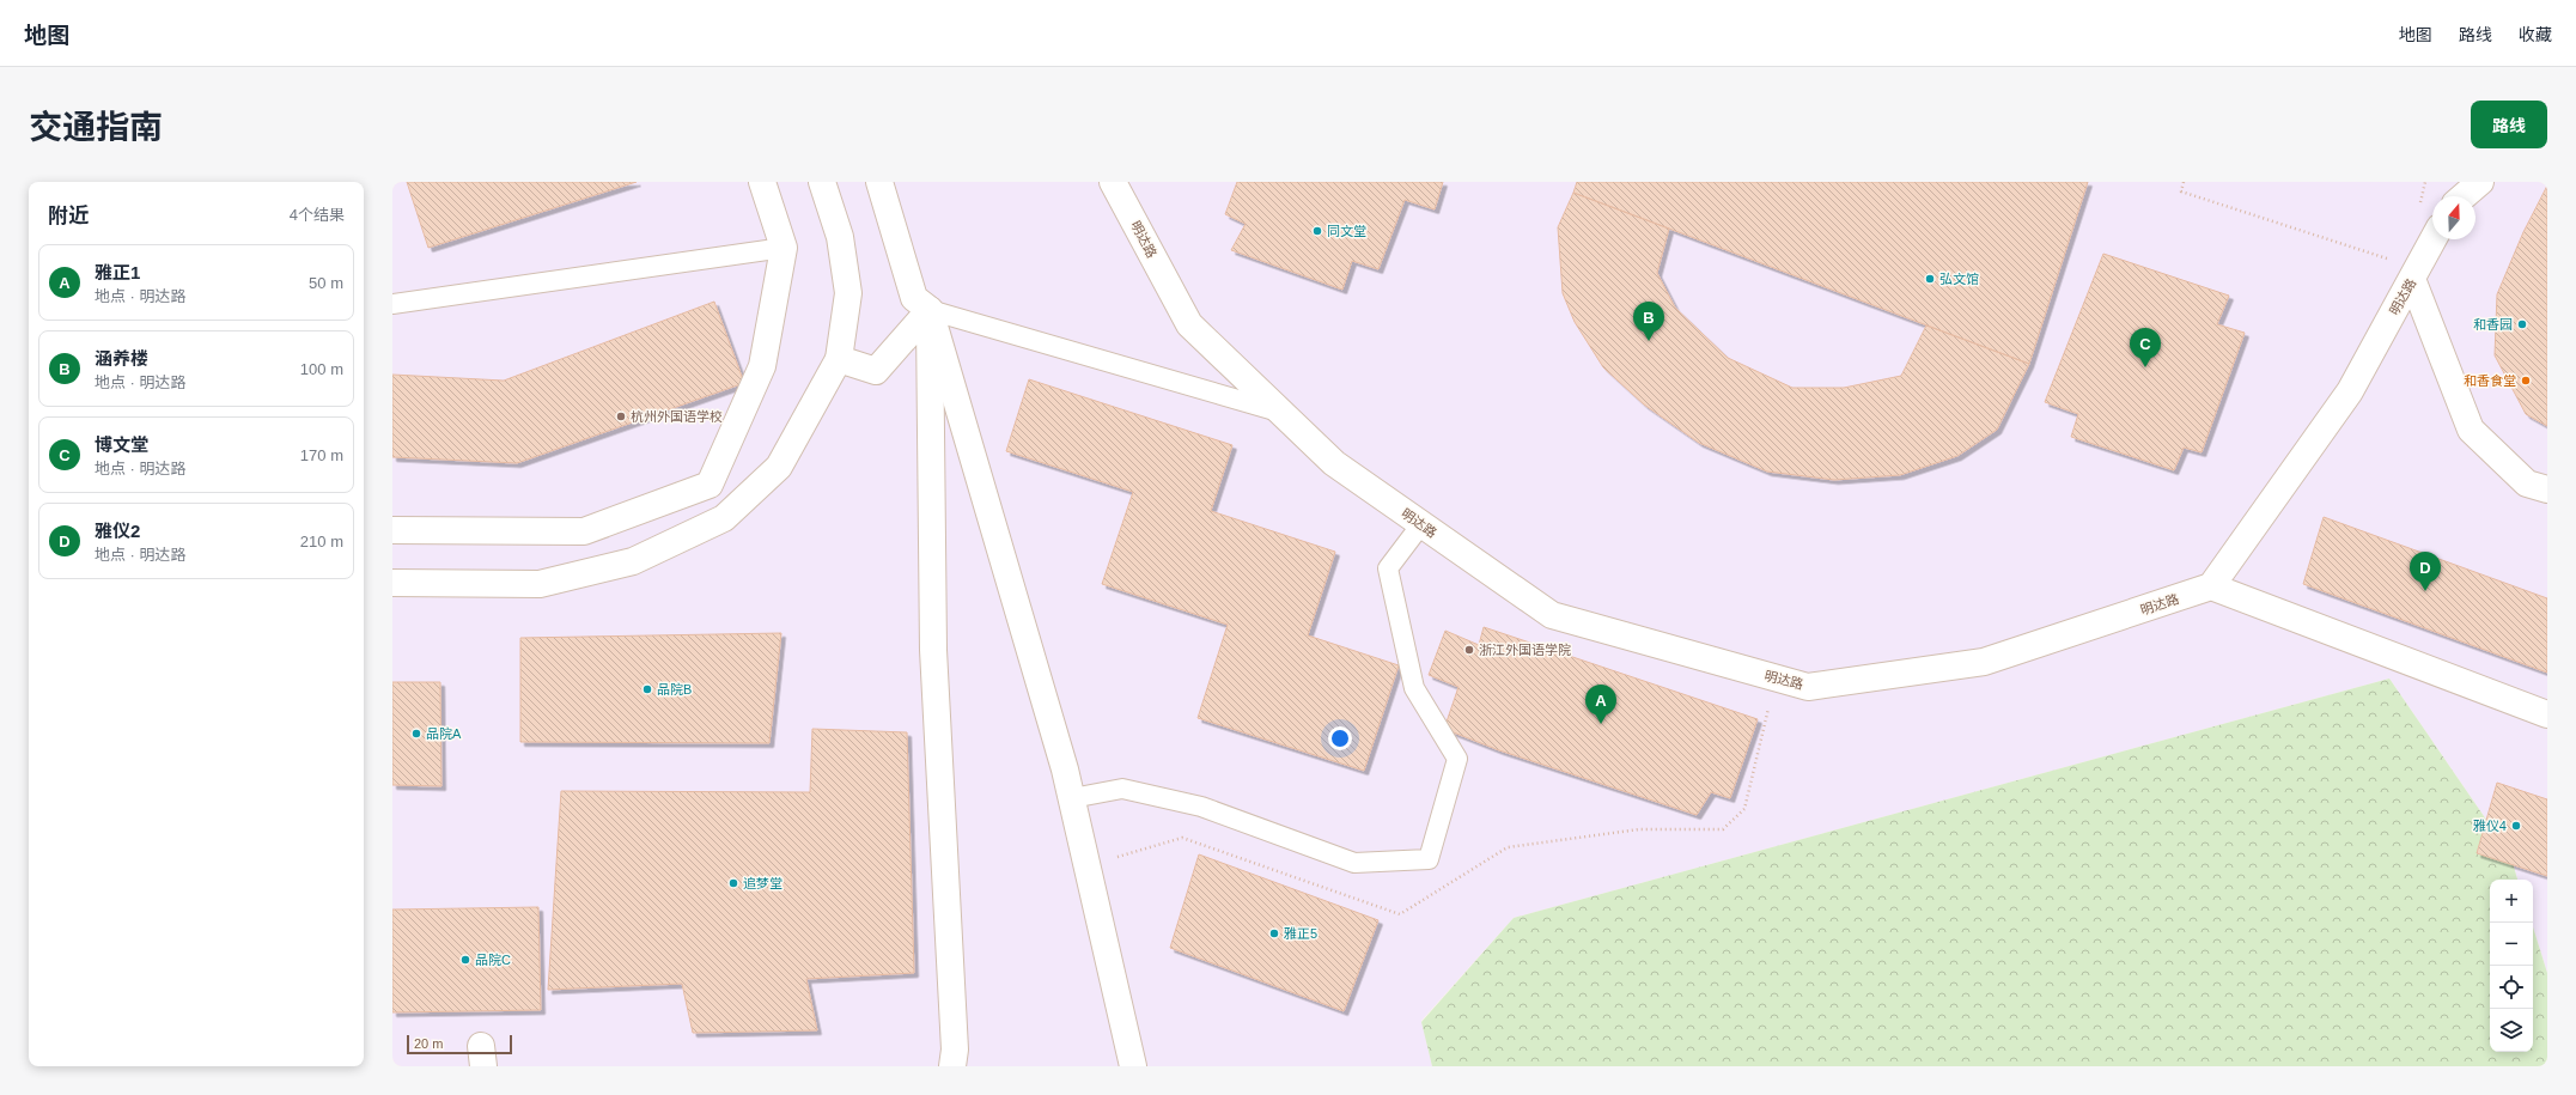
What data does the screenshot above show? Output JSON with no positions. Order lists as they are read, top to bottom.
{
  "streets": {
    "street": ["明达路"]
  },
  "places": [
    "同文堂",
    "弘文馆",
    "和香园",
    "和香食堂",
    "杭州外国语学校",
    "浙江外国语学院",
    "品院B",
    "品院A",
    "雅仪4",
    "追梦堂",
    "雅正5",
    "品院C"
  ],
  "scale_bar": "20 m",
  "north": "top",
  "page": {
    "header": "地图",
    "nav": ["地图", "路线", "收藏"],
    "title": "交通指南",
    "buttons": "路线",
    "heading": ["附近", "4个结果"],
    "list": [
      {
        "mark": "A",
        "name": "雅正1",
        "note": "地点 · 明达路",
        "value": "50 m"
      },
      {
        "mark": "B",
        "name": "涵养楼",
        "note": "地点 · 明达路",
        "value": "100 m"
      },
      {
        "mark": "C",
        "name": "博文堂",
        "note": "地点 · 明达路",
        "value": "170 m"
      },
      {
        "mark": "D",
        "name": "雅仪2",
        "note": "地点 · 明达路",
        "value": "210 m"
      }
    ],
    "pins": [
      "B",
      "C",
      "D",
      "A"
    ],
    "map_buttons": ["+", "−"],
    "scale": "20 m"
  }
}
